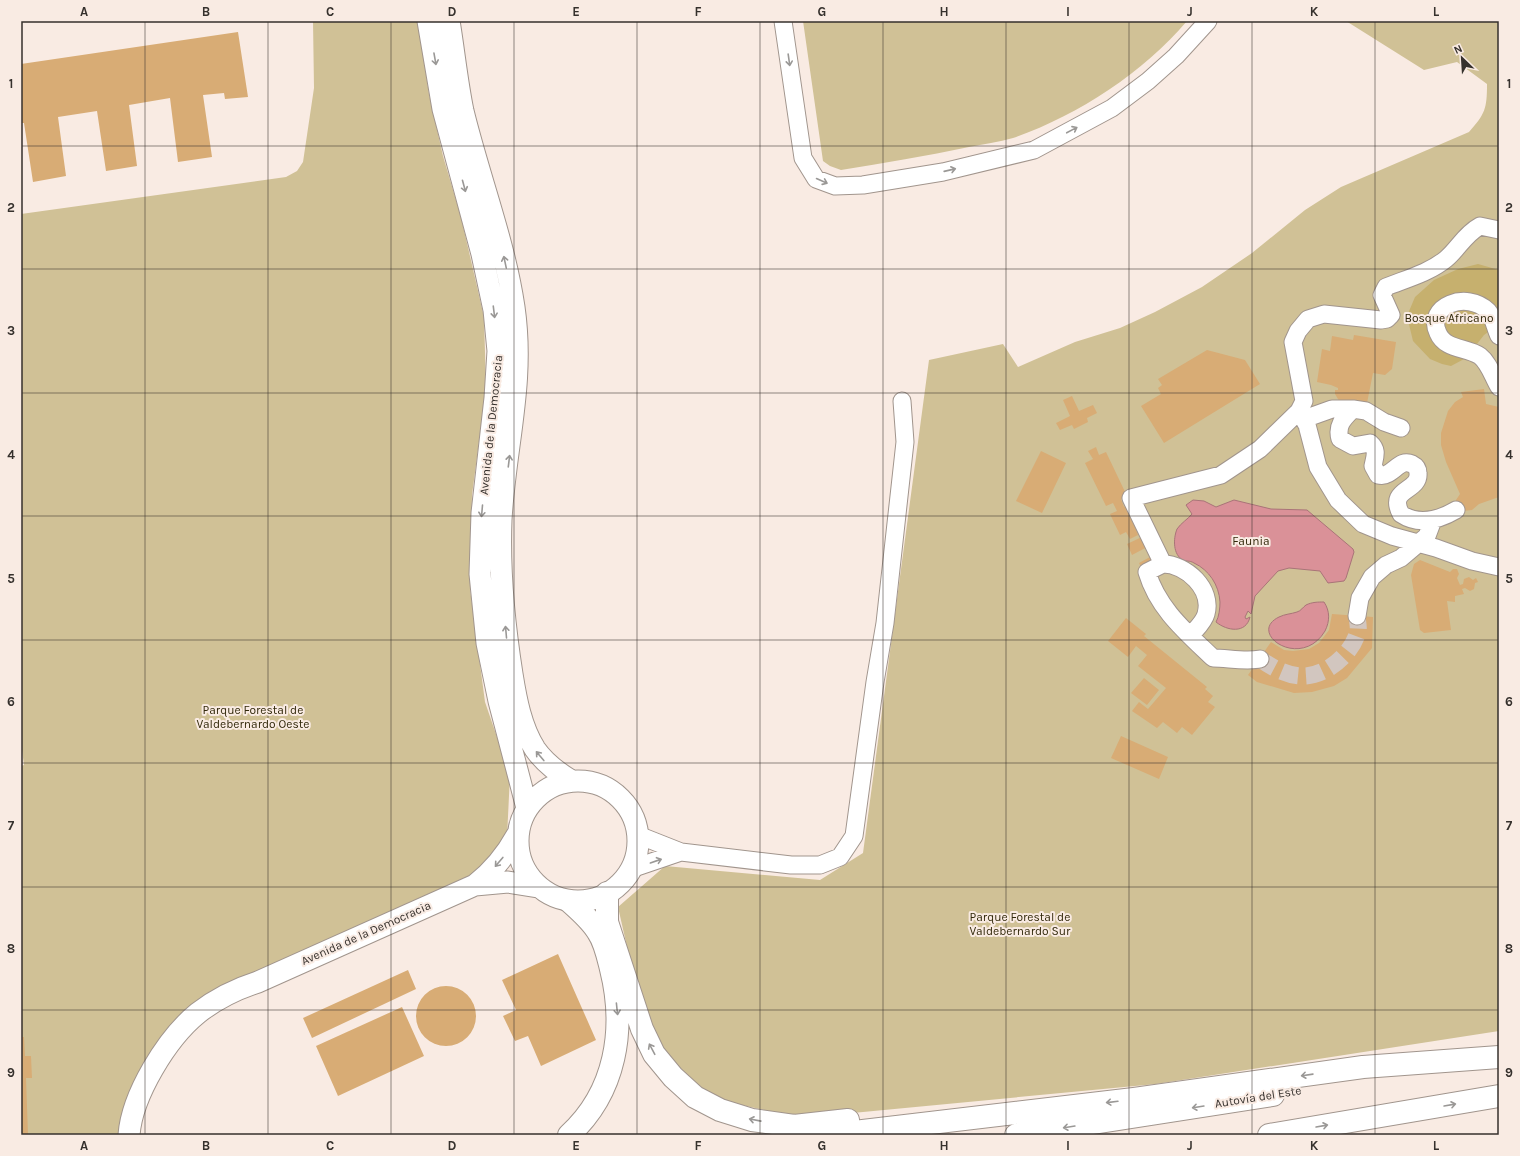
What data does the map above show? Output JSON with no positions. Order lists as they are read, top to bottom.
{
  "streets": {
    "highway": ["Autovía del Este"],
    "main road": ["Avenida de la Democracia"]
  },
  "parks": [
    "Bosque Africano",
    "Faunia",
    "Parque Forestal de Valdebernardo Oeste",
    "Parque Forestal de Valdebernardo Sur"
  ],
  "north": "top left",
  "grid": {
    "columns": [
      "A",
      "B",
      "C",
      "D",
      "E",
      "F",
      "G",
      "H",
      "I",
      "J",
      "K",
      "L"
    ],
    "rows": [
      "1",
      "2",
      "3",
      "4",
      "5",
      "6",
      "7",
      "8",
      "9"
    ]
  }
}
